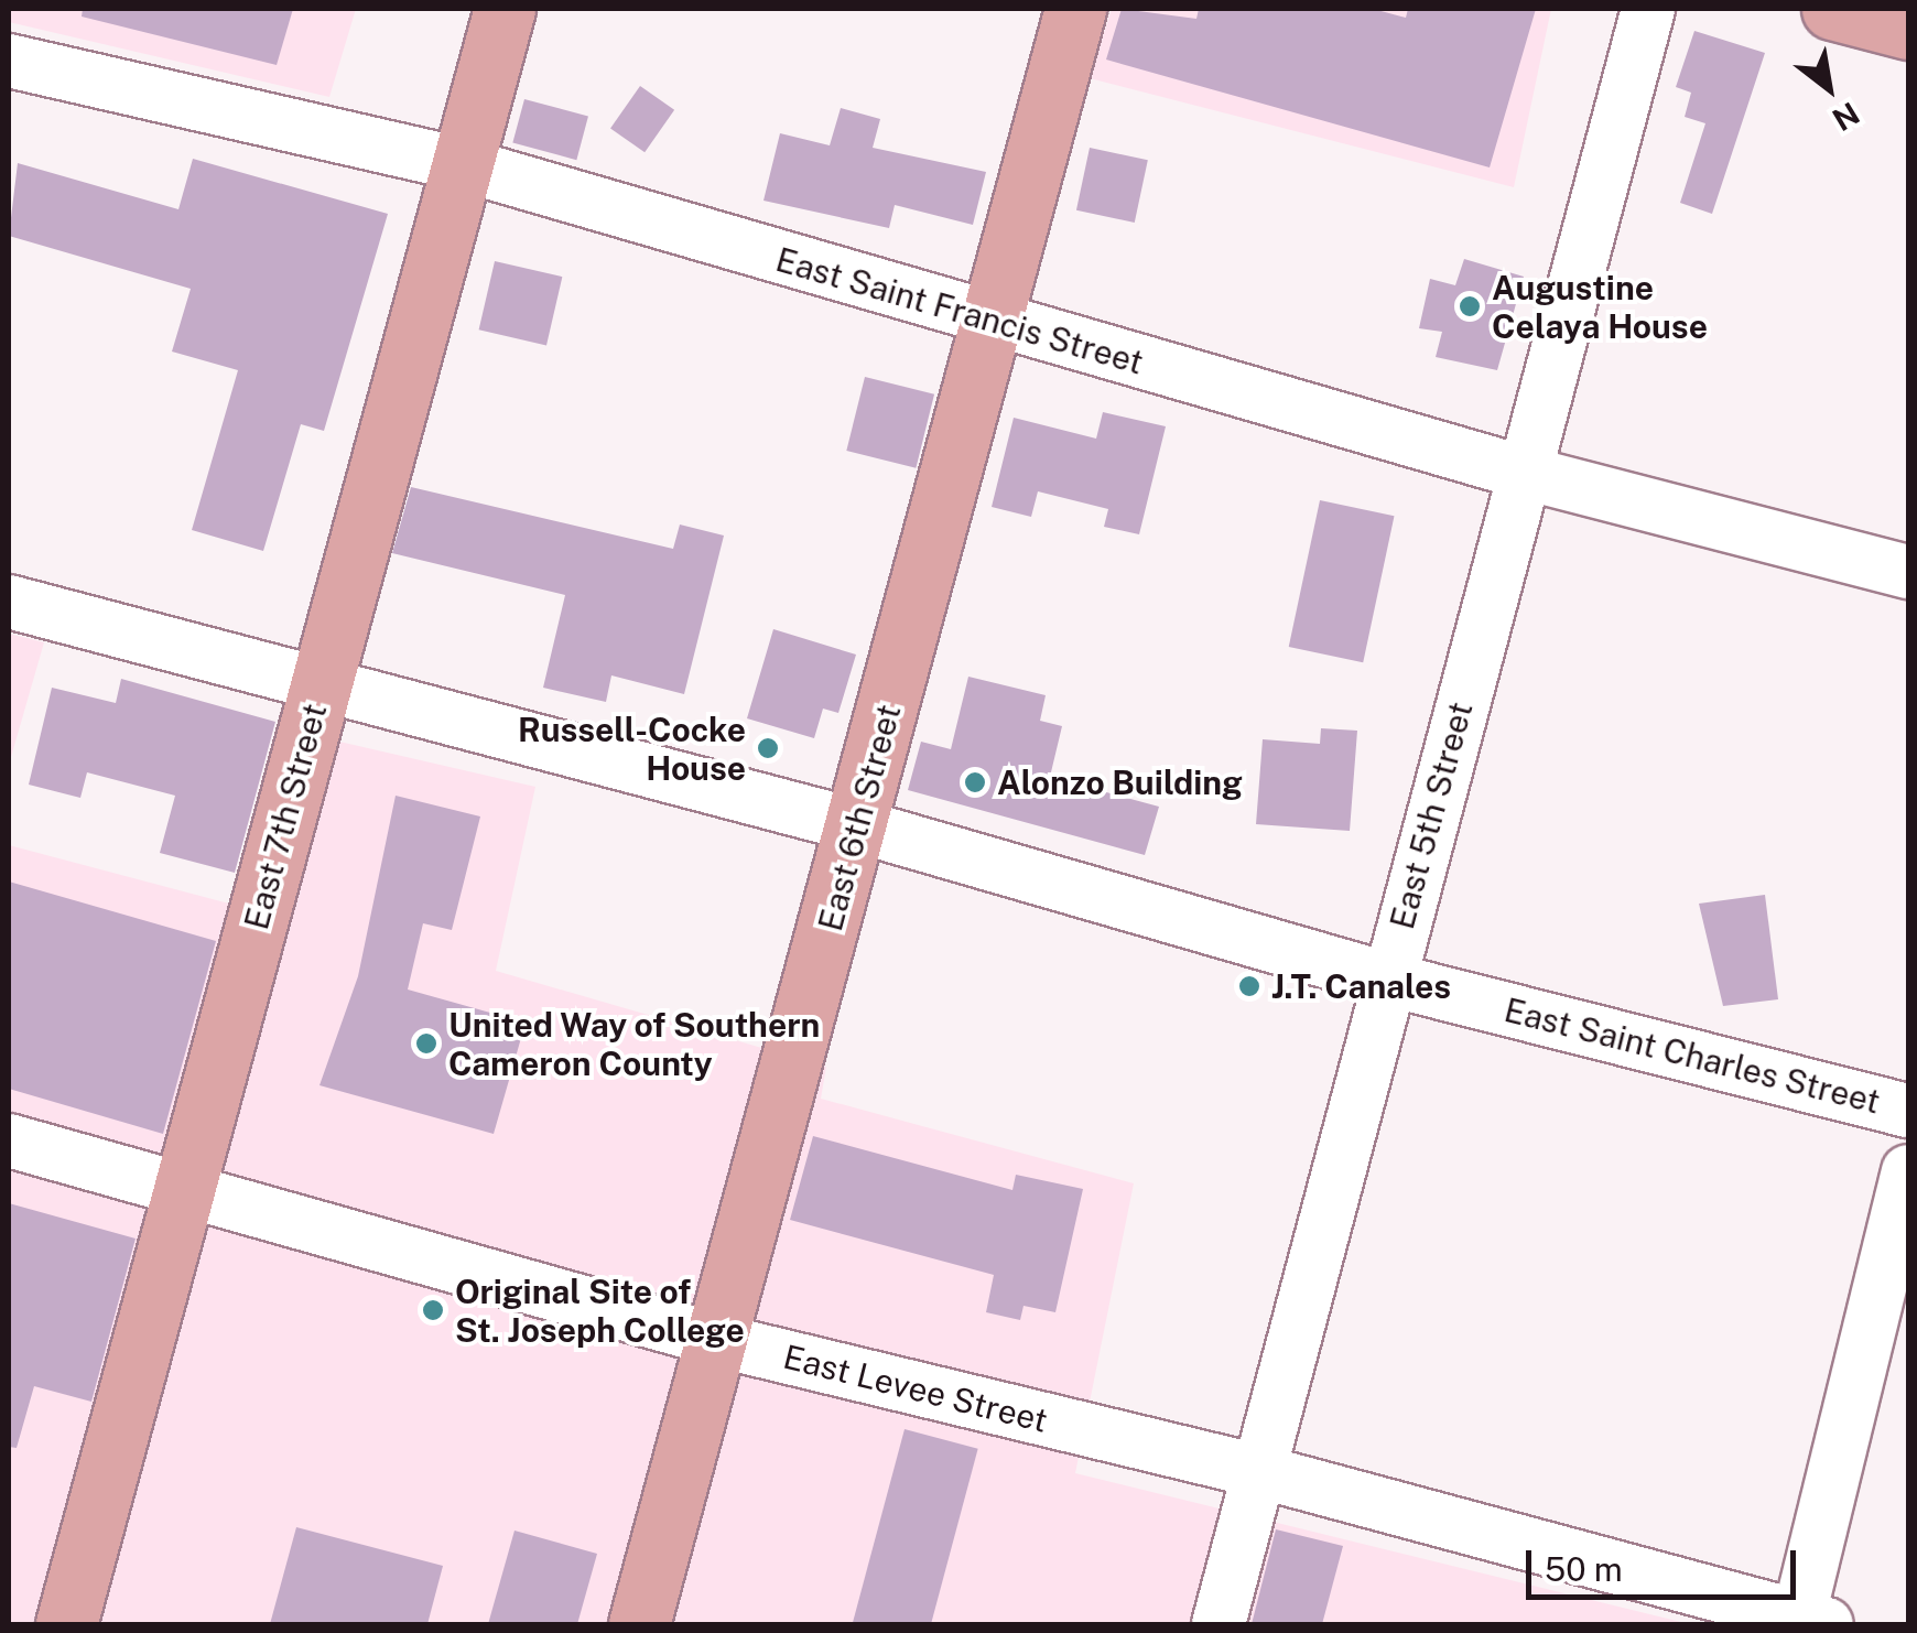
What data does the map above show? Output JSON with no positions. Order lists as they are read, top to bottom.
{
  "streets": {
    "main road": ["East 7th Street", "East 6th Street"],
    "street": [
      "East Saint Francis Street",
      "East 5th Street",
      "East Saint Charles Street",
      "East Levee Street"
    ]
  },
  "crossings": [
    ["East Saint Francis Street", "East 5th Street"],
    ["East Saint Francis Street", "East 7th Street"],
    ["East Saint Francis Street", "East 6th Street"],
    ["East 5th Street", "East Saint Charles Street"],
    ["East 5th Street", "East Levee Street"],
    ["East 7th Street", "East Saint Charles Street"],
    ["East 7th Street", "East Levee Street"],
    ["East 6th Street", "East Saint Charles Street"],
    ["East 6th Street", "East Levee Street"]
  ],
  "places": [
    "Augustine Celaya House",
    "Russell-Cocke House",
    "Alonzo Building",
    "J.T. Canales",
    "United Way of Southern Cameron County",
    "Original Site of St. Joseph College"
  ],
  "scale_bar": "50 m",
  "north": "bottom right"
}
